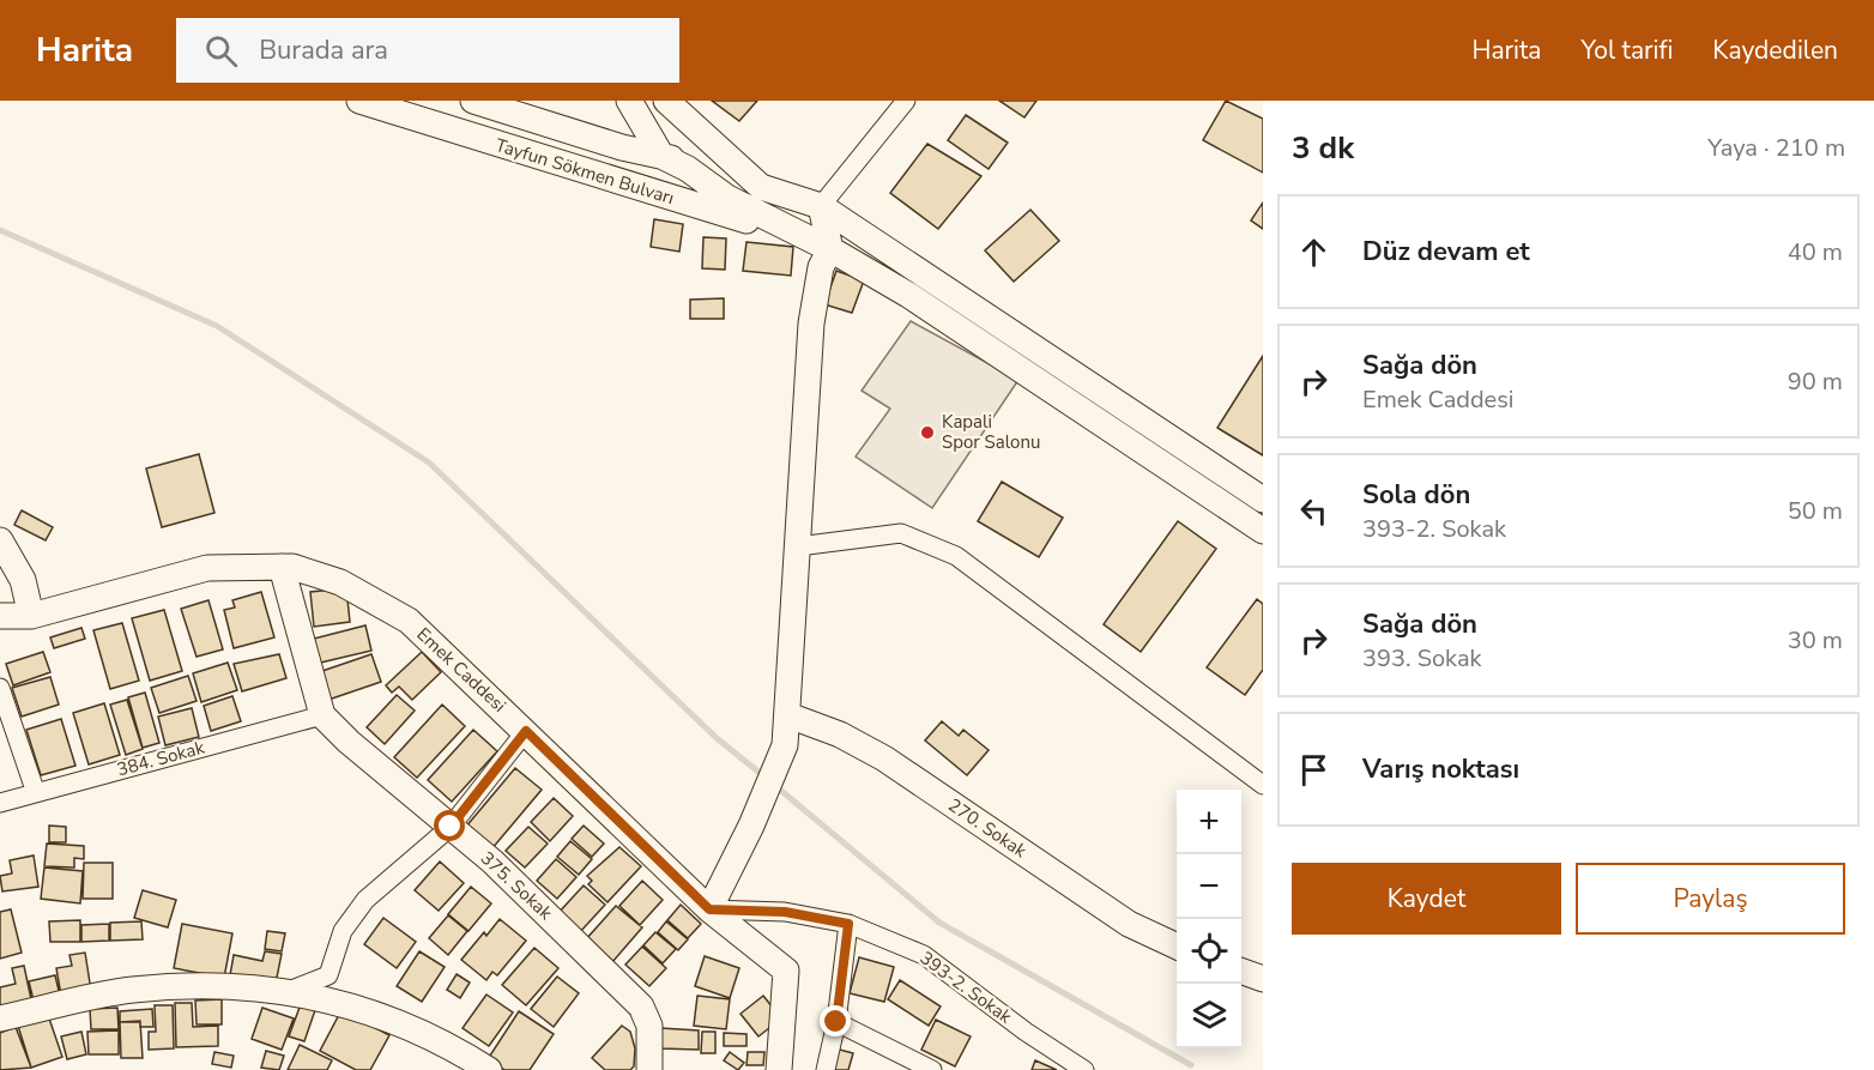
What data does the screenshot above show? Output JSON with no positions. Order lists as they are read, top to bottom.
{
  "streets": {
    "street": [
      "Tayfun Sökmen Bulvarı",
      "Emek Caddesi",
      "384. Sokak",
      "270. Sokak",
      "375. Sokak",
      "393-2. Sokak"
    ]
  },
  "crossings": [
    ["Emek Caddesi", "375. Sokak"],
    ["Emek Caddesi", "393-2. Sokak"],
    ["384. Sokak", "375. Sokak"]
  ],
  "places": ["Kapali Spor Salonu"],
  "page": {
    "header": "Harita",
    "search": "Burada ara",
    "nav": ["Harita", "Yol tarifi", "Kaydedilen"],
    "heading": ["3 dk", "Yaya · 210 m"],
    "list": [
      ["Düz devam et", "40 m"],
      ["Sağa dön", "Emek Caddesi", "90 m"],
      ["Sola dön", "393-2. Sokak", "50 m"],
      ["Sağa dön", "393. Sokak", "30 m"],
      "Varış noktası"
    ],
    "map_buttons": ["+", "−"],
    "buttons": ["Kaydet", "Paylaş"]
  }
}
